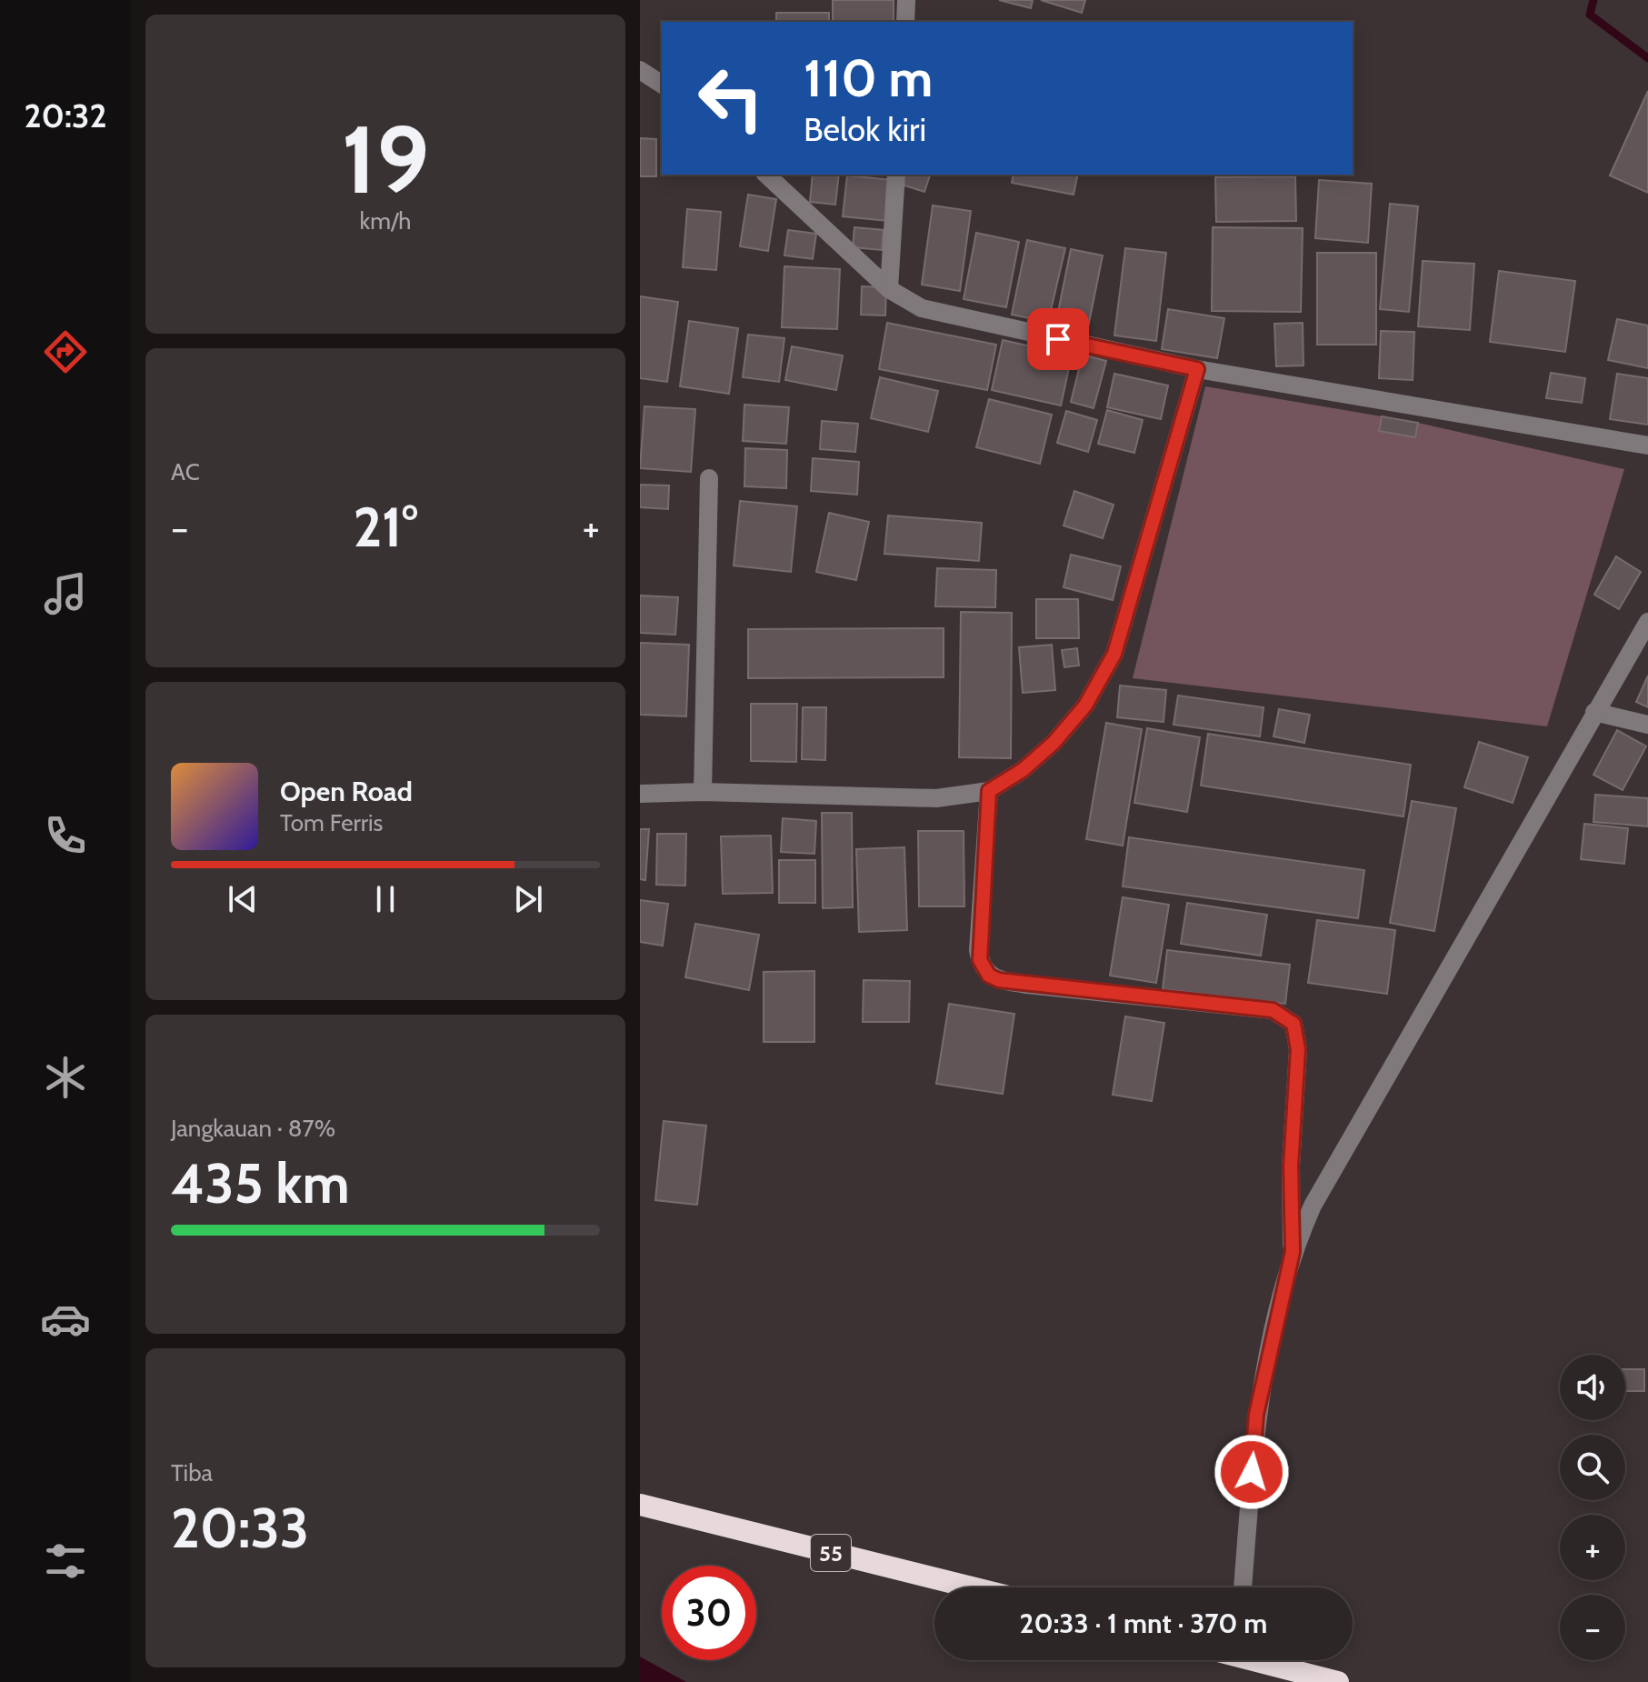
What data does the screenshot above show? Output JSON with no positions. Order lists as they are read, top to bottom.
{
  "streets": {
    "highway": ["55"]
  },
  "page": {
    "tabs": "20:32",
    "tile": [
      ["19", "km/h"],
      "AC",
      ["Jangkauan · 87%", "435 km"],
      ["Tiba", "20:33"]
    ],
    "turn": ["110 m", "Belok kiri"],
    "heat": ["−", "21°", "+"],
    "song": ["Open Road", "Tom Ferris"],
    "map_buttons": ["+", "−"],
    "limit": "30",
    "trip": "20:33 · 1 mnt · 370 m"
  }
}
